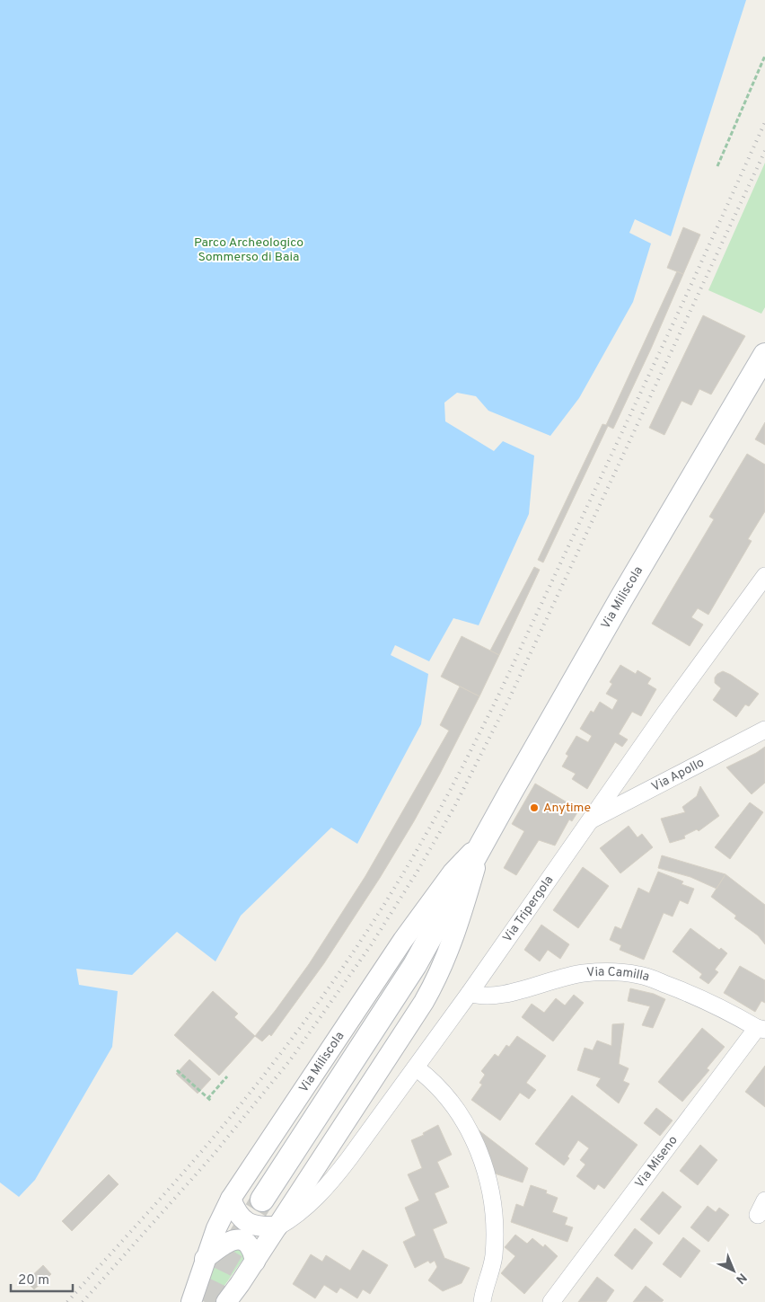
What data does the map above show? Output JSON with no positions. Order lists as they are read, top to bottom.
{
  "streets": {
    "main road": ["Via Miliscola"],
    "street": [
      "Via Apollo",
      "Via Tripergola",
      "Via Camilla",
      "Via Miseno"
    ]
  },
  "crossings": [
    ["Via Miliscola", "Via Tripergola"],
    ["Via Apollo", "Via Tripergola"],
    ["Via Tripergola", "Via Camilla"],
    ["Via Camilla", "Via Miseno"]
  ],
  "parks": ["Parco Archeologico Sommerso di Baia"],
  "places": ["Anytime"],
  "scale_bar": "20 m",
  "north": "bottom right"
}
